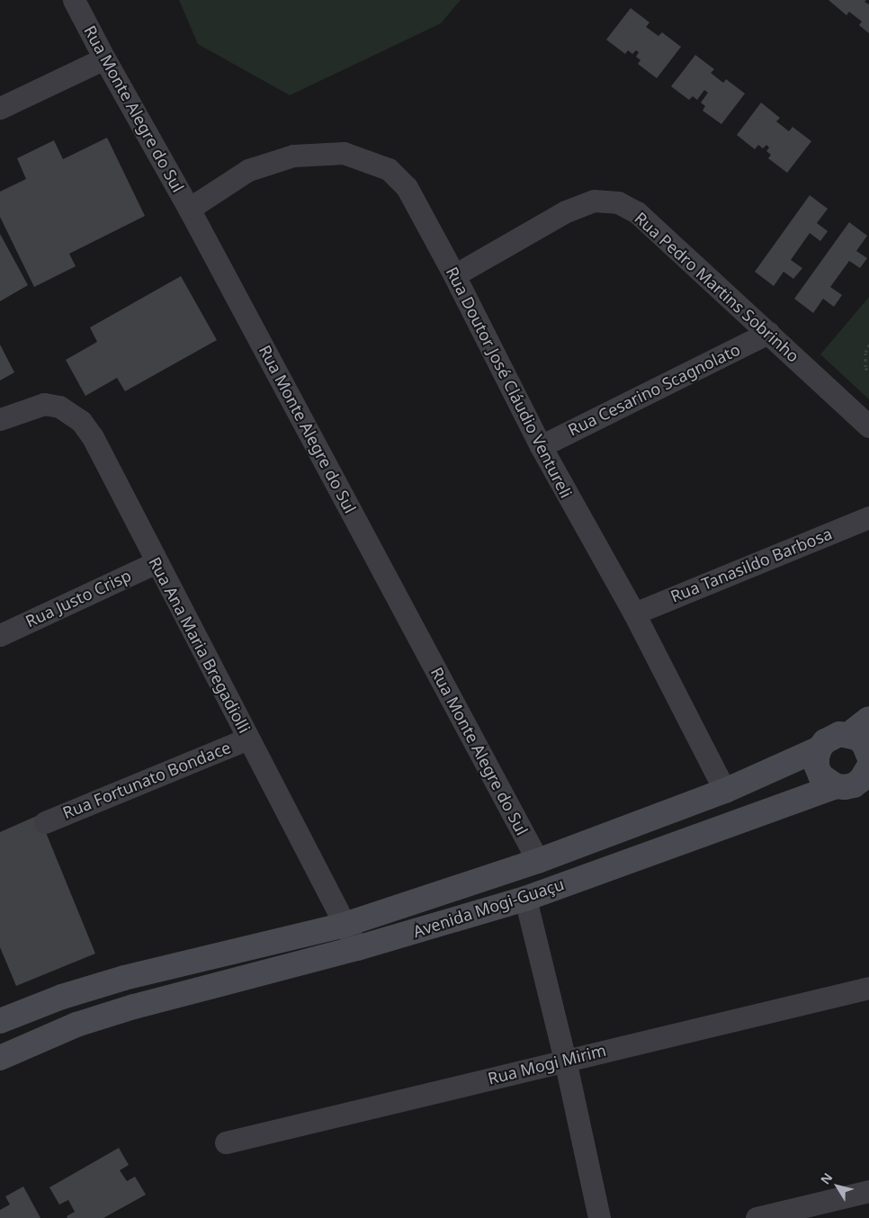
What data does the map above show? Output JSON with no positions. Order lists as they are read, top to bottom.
{
  "streets": {
    "street": [
      "Rua Monte Alegre do Sul",
      "Rua Pedro Martins Sobrinho",
      "Rua Doutor José Cláudio Ventureli",
      "Rua Cesarino Scagnolato",
      "Rua Tanasildo Barbosa",
      "Rua Justo Crisp",
      "Rua Ana Maria Bregadiolli",
      "Rua Fortunato Bondace",
      "Avenida Mogi-Guaçu",
      "Rua Mogi Mirim"
    ]
  },
  "crossings": [
    ["Rua Monte Alegre do Sul", "Rua Doutor José Cláudio Ventureli"],
    ["Rua Monte Alegre do Sul", "Avenida Mogi-Guaçu"],
    ["Rua Pedro Martins Sobrinho", "Rua Doutor José Cláudio Ventureli"],
    ["Rua Pedro Martins Sobrinho", "Rua Cesarino Scagnolato"],
    ["Rua Doutor José Cláudio Ventureli", "Rua Cesarino Scagnolato"],
    ["Rua Doutor José Cláudio Ventureli", "Rua Tanasildo Barbosa"],
    ["Rua Doutor José Cláudio Ventureli", "Avenida Mogi-Guaçu"],
    ["Rua Justo Crisp", "Rua Ana Maria Bregadiolli"],
    ["Rua Ana Maria Bregadiolli", "Rua Fortunato Bondace"],
    ["Rua Ana Maria Bregadiolli", "Avenida Mogi-Guaçu"]
  ],
  "north": "top left"
}
